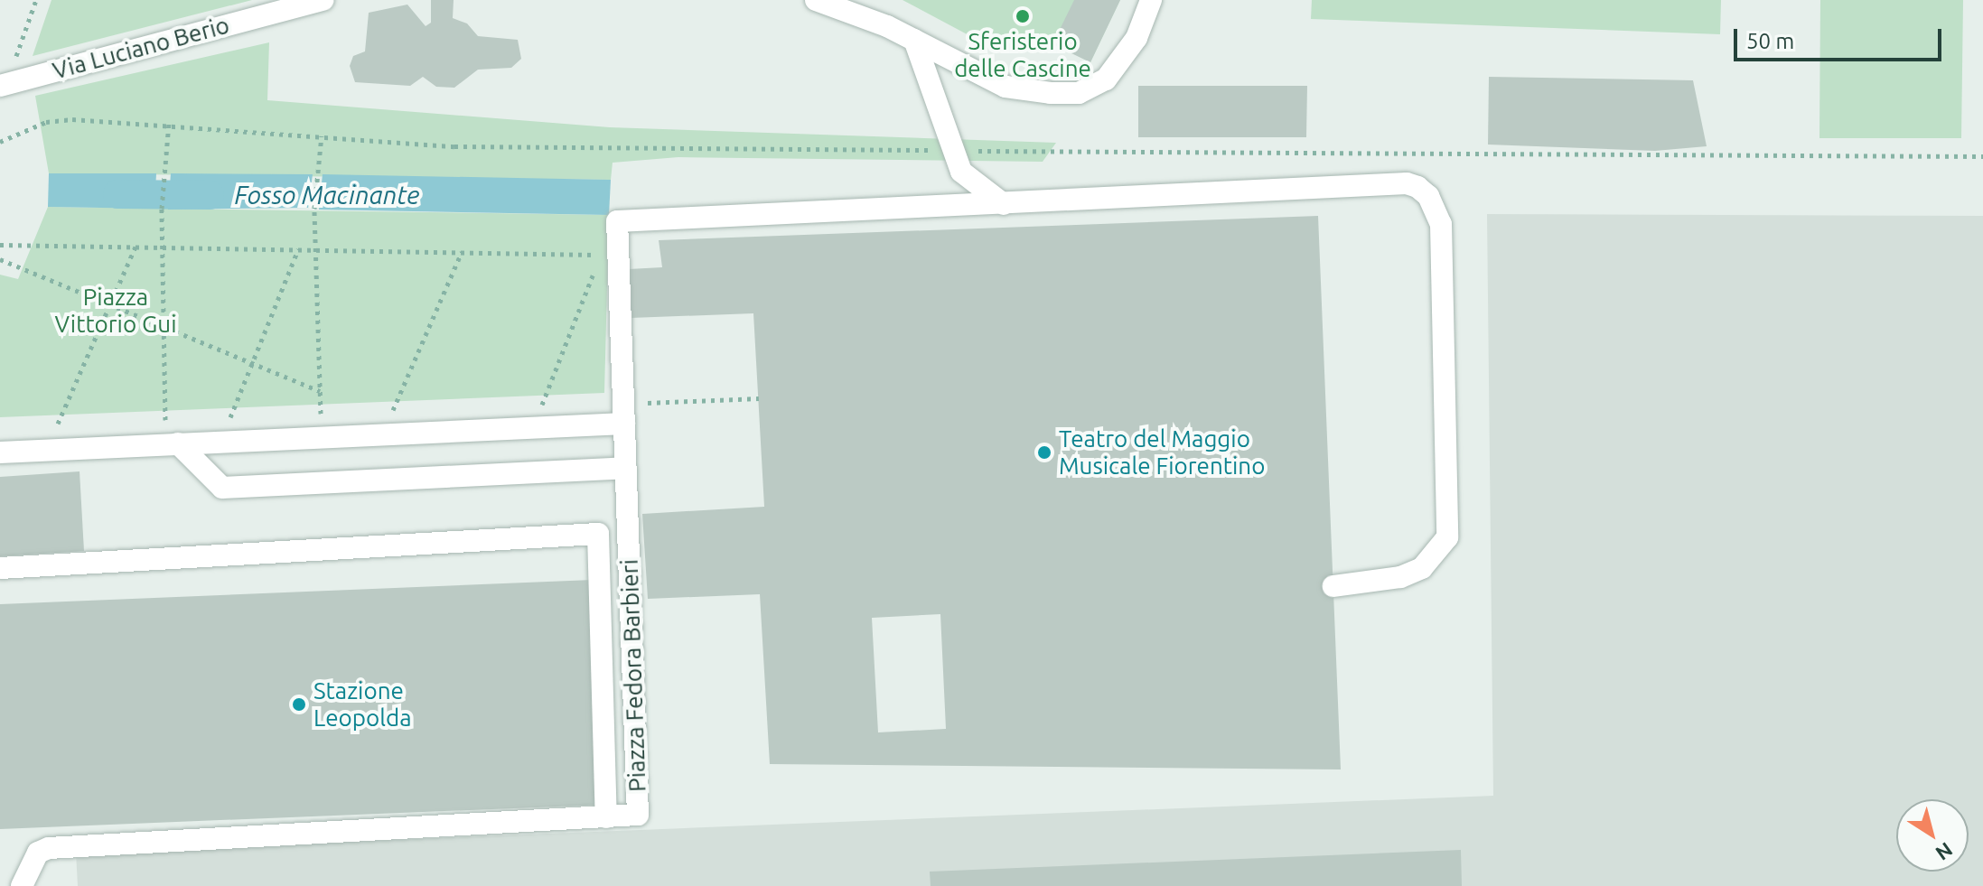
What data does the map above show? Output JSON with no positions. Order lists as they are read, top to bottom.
{
  "streets": {
    "street": ["Via Luciano Berio", "Piazza Fedora Barbieri"]
  },
  "water": ["Fosso Macinante"],
  "parks": ["Piazza Vittorio Gui"],
  "places": ["Sferisterio delle Cascine", "Teatro del Maggio Musicale Fiorentino", "Stazione Leopolda"],
  "scale_bar": "50 m",
  "north": "bottom right"
}
